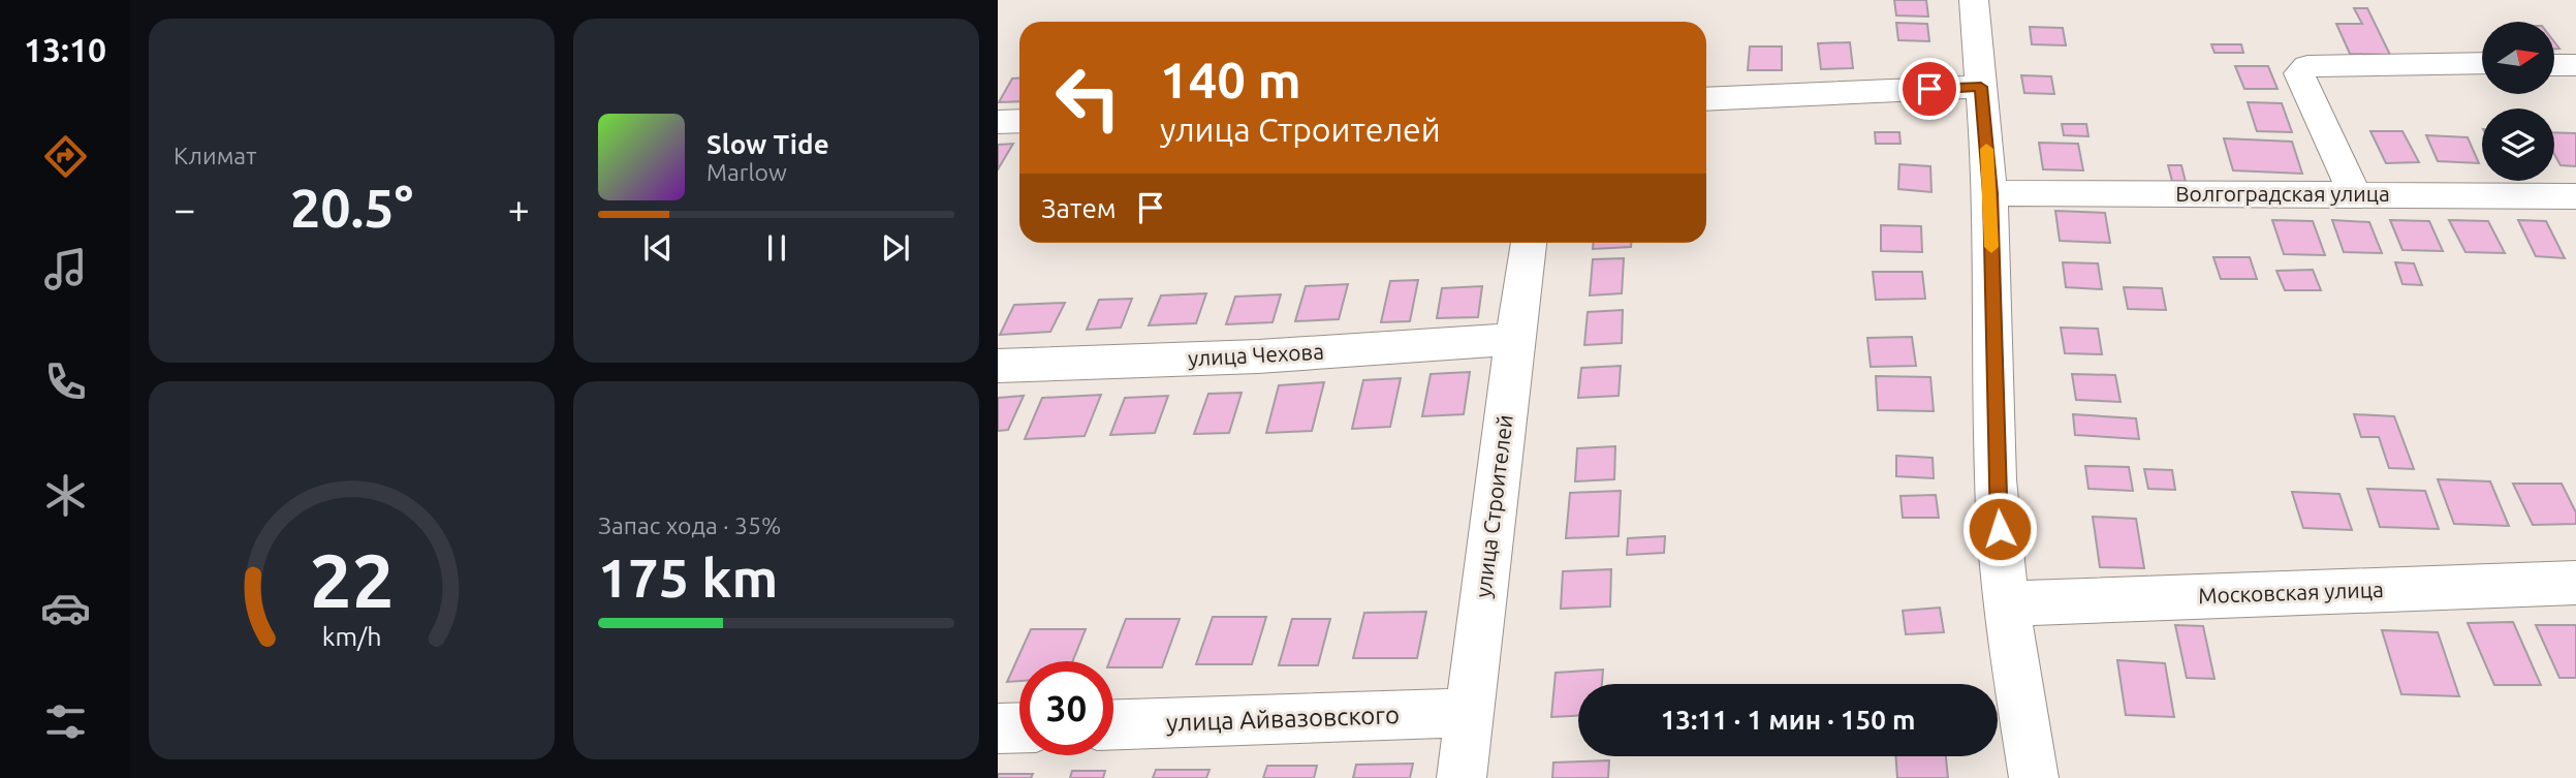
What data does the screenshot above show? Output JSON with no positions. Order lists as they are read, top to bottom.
{
  "streets": {
    "street": [
      "Волгоградская улица",
      "улица Чехова",
      "улица Строителей",
      "Московская улица",
      "улица Айвазовского"
    ]
  },
  "crossings": [
    ["улица Чехова", "улица Строителей"],
    ["улица Строителей", "улица Айвазовского"]
  ],
  "north": "right",
  "page": {
    "tabs": "13:10",
    "tile": [
      "Климат",
      ["Запас хода · 35%", "175 km"]
    ],
    "turn": ["140 m", "улица Строителей"],
    "song": ["Slow Tide", "Marlow"],
    "then": "Затем",
    "heat": ["−", "20.5°", "+"],
    "limit": "30",
    "trip": "13:11 · 1 мин · 150 m",
    "gauge": ["22", "km/h"]
  }
}
